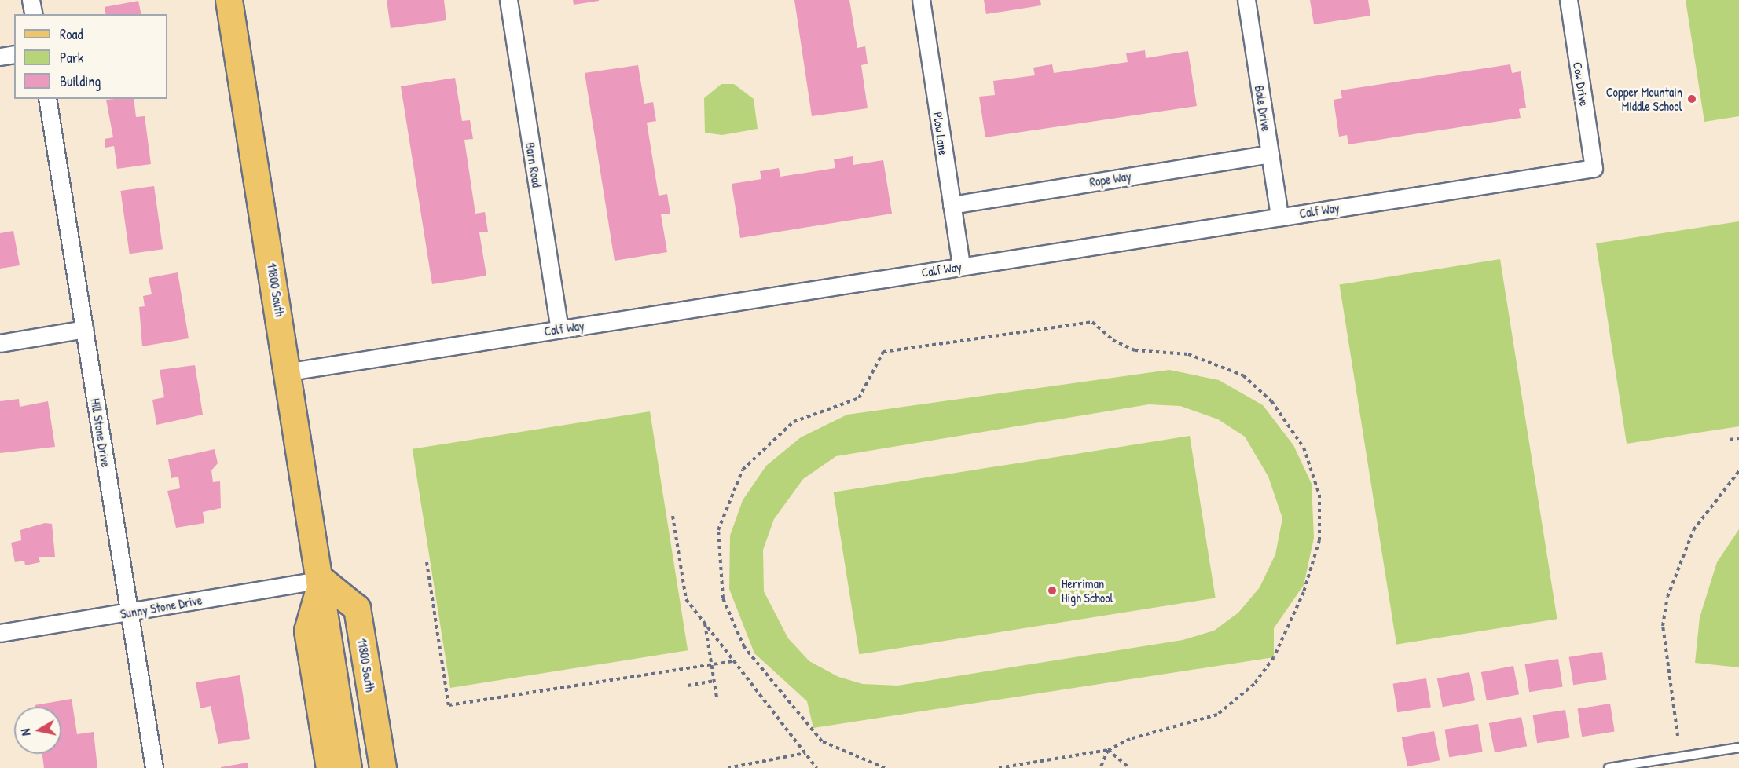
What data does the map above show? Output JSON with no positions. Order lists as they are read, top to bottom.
{
  "streets": {
    "main road": ["11800 South"],
    "street": [
      "Cow Drive",
      "Bale Drive",
      "Plow Lane",
      "Barn Road",
      "Rope Way",
      "Calf Way",
      "Hill Stone Drive",
      "Sunny Stone Drive"
    ]
  },
  "crossings": [
    ["Cow Drive", "Calf Way"],
    ["Bale Drive", "Rope Way"],
    ["Bale Drive", "Calf Way"],
    ["Plow Lane", "Rope Way"],
    ["Plow Lane", "Calf Way"],
    ["Barn Road", "Calf Way"],
    ["Calf Way", "11800 South"],
    ["11800 South", "Sunny Stone Drive"],
    ["Hill Stone Drive", "Sunny Stone Drive"]
  ],
  "places": ["Copper Mountain Middle School", "Herriman High School"],
  "legend": ["Road", "Park", "Building"],
  "north": "left"
}
